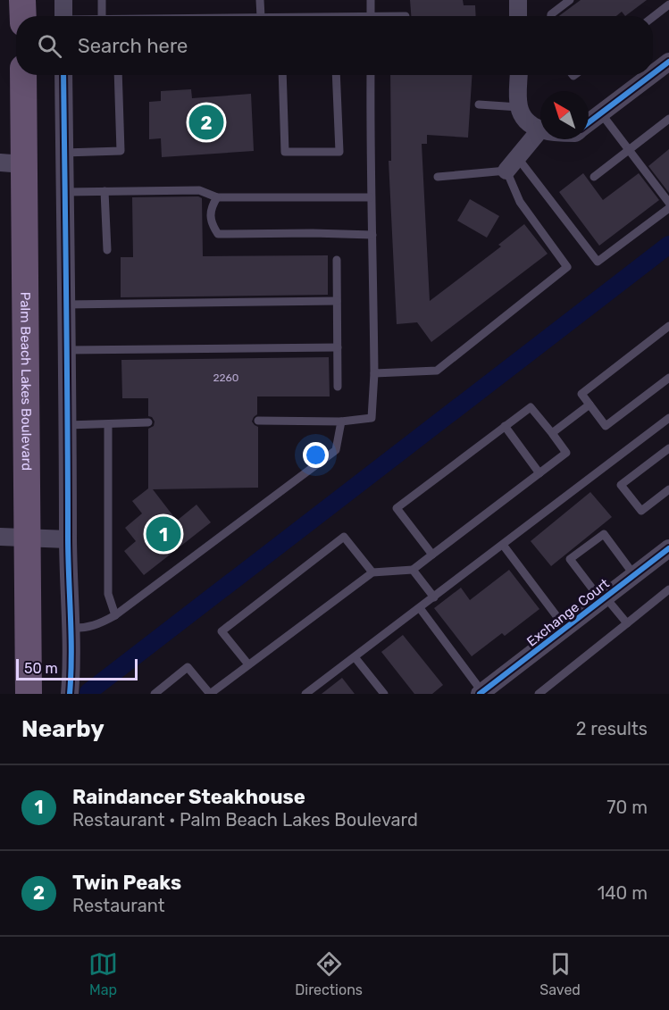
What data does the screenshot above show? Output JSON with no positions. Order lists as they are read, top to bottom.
{
  "streets": {
    "main road": ["Palm Beach Lakes Boulevard"],
    "street": ["Exchange Court"]
  },
  "house_numbers": ["2260"],
  "scale_bar": "50 m",
  "north": "top left",
  "page": {
    "search": "Search here",
    "pins": ["2", "1"],
    "scale": "50 m",
    "heading": ["Nearby", "2 results"],
    "list": [
      {
        "mark": "1",
        "name": "Raindancer Steakhouse",
        "note": "Restaurant · Palm Beach Lakes Boulevard",
        "value": "70 m"
      },
      {
        "mark": "2",
        "name": "Twin Peaks",
        "note": "Restaurant",
        "value": "140 m"
      }
    ],
    "nav": ["Map", "Directions", "Saved"]
  }
}
